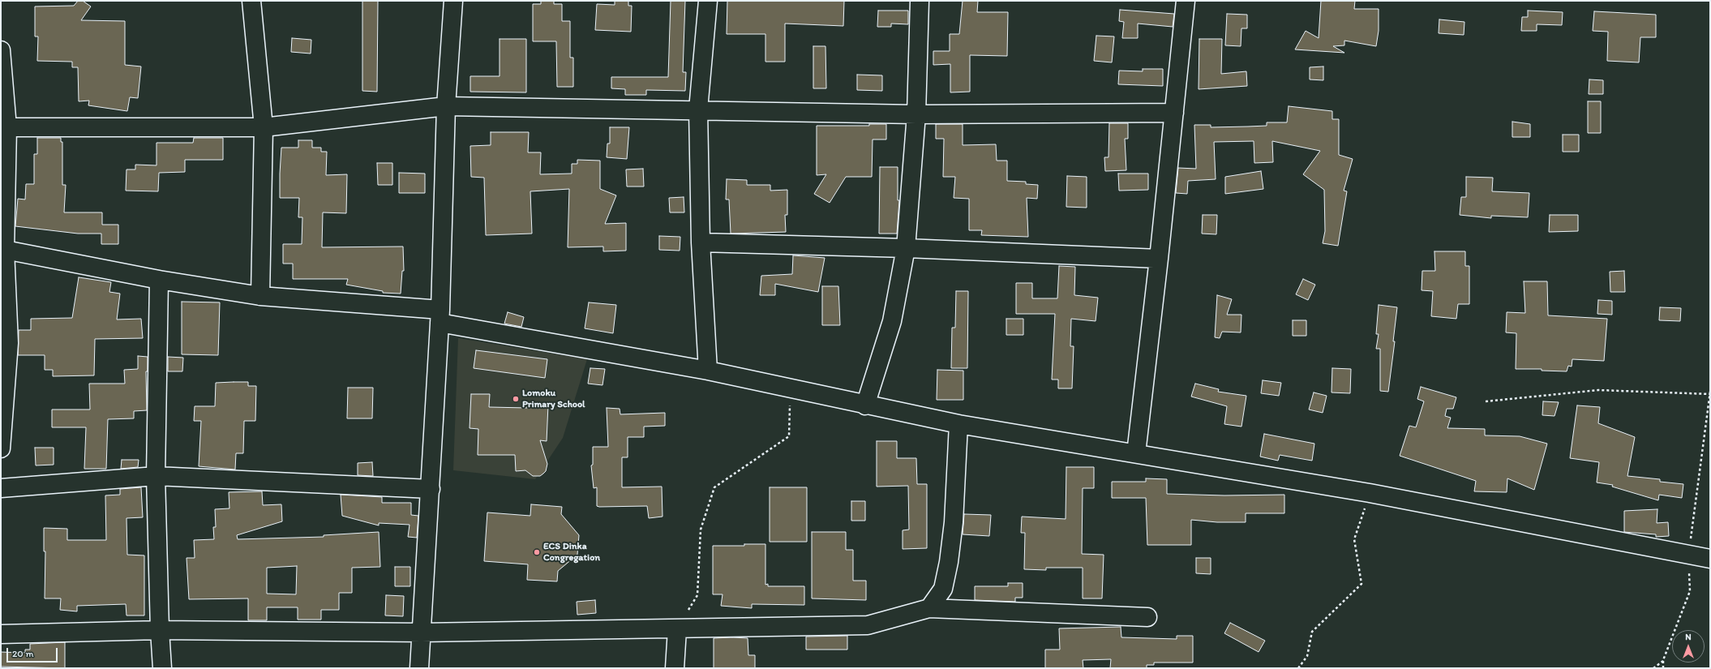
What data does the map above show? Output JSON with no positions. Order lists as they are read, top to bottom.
{
  "places": ["Lomoku Primary School", "ECS Dinka Congregation"],
  "scale_bar": "20 m",
  "north": "top"
}
